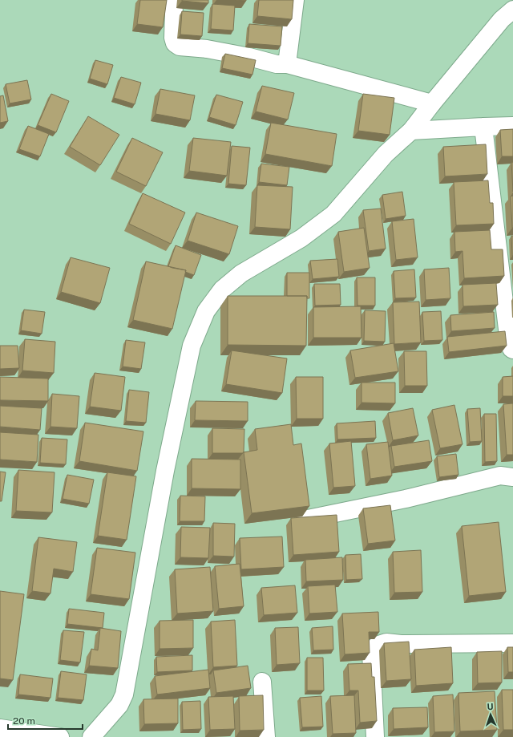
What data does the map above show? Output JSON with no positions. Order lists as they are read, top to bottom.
{
  "scale_bar": "20 m",
  "north": "top"
}
